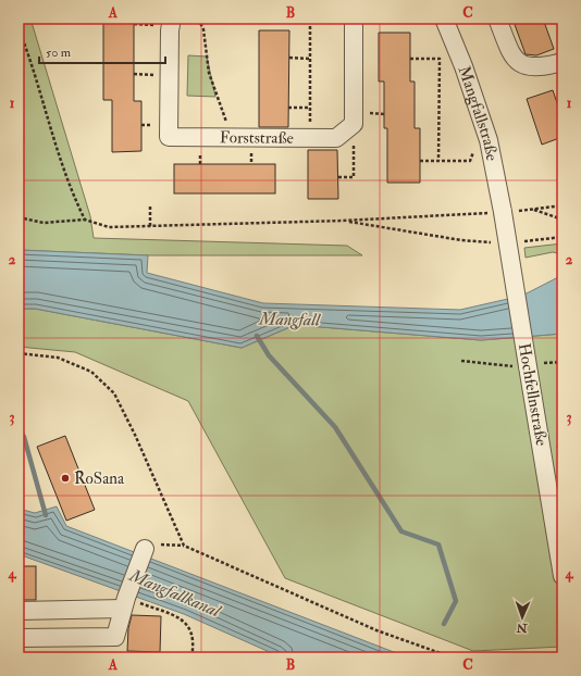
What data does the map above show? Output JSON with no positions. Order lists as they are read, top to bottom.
{
  "streets": {
    "street": ["Mangfallstraße", "Forststraße", "Hochfellnstraße"]
  },
  "crossings": [
    ["Mangfallstraße", "Hochfellnstraße"]
  ],
  "water": ["Mangfall", "Mangfallkanal"],
  "places": ["RoSana"],
  "scale_bar": "50 m",
  "north": "bottom",
  "grid": {
    "columns": ["A", "B", "C"],
    "rows": [
      "1",
      "2",
      "3",
      "4"
    ]
  }
}
